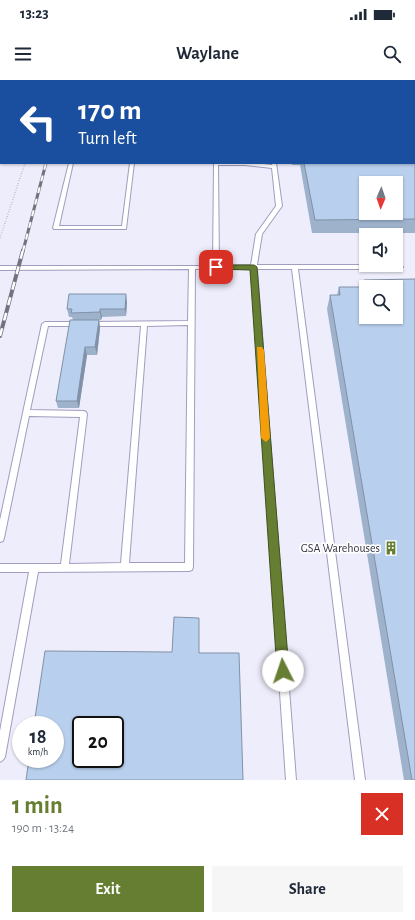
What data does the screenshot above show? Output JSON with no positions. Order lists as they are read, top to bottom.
{
  "places": {
    "building": ["GSA Warehouses"]
  },
  "north": "bottom",
  "page": {
    "status": "13:23",
    "header": "Waylane",
    "turn": ["170 m", "Turn left"],
    "speed": "18 km/h",
    "limit": "20",
    "heading": ["1 min", "190 m · 13:24"],
    "buttons": ["Exit", "Share"]
  }
}
